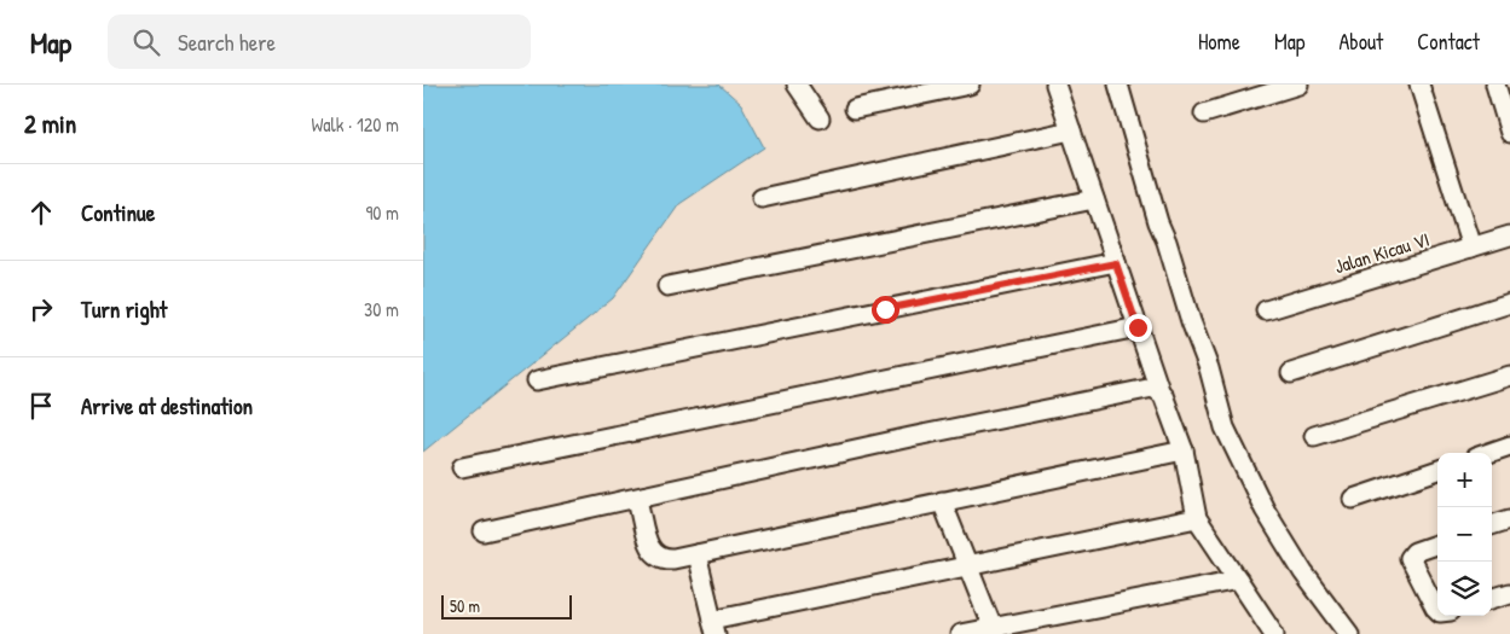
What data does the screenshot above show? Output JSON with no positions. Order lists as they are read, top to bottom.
{
  "streets": {
    "street": ["Jalan Kicau VI"]
  },
  "scale_bar": "50 m",
  "page": {
    "header": "Map",
    "search": "Search here",
    "nav": [
      "Home",
      "Map",
      "About",
      "Contact"
    ],
    "heading": ["2 min", "Walk · 120 m"],
    "list": [
      ["Continue", "90 m"],
      ["Turn right", "30 m"],
      "Arrive at destination"
    ],
    "map_buttons": ["+", "−"],
    "scale": "50 m"
  }
}
